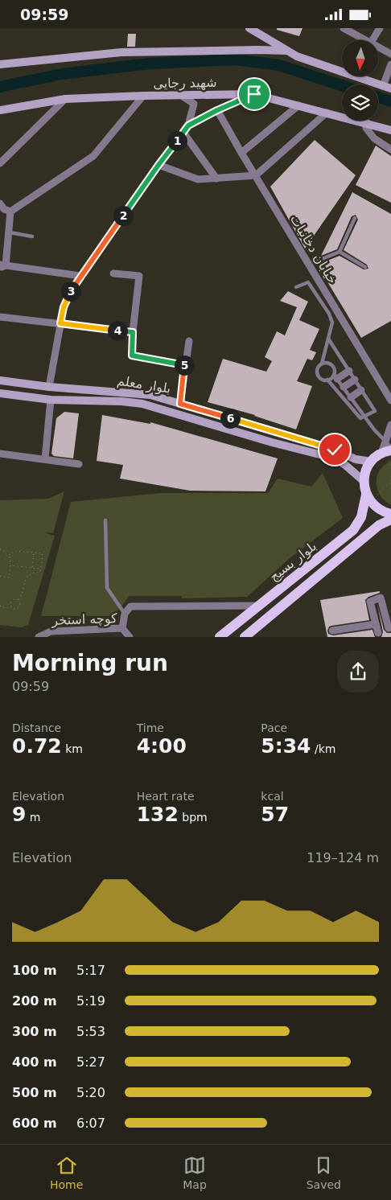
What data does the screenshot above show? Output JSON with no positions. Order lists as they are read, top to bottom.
{
  "streets": {
    "main road": ["بلوار بسیج"],
    "street": [
      "شهید رجایی",
      "خیابان دخانیات",
      "بلوار معلم",
      "کوچه استخر"
    ]
  },
  "north": "bottom",
  "page": {
    "status": "09:59",
    "pins": [
      "1",
      "2",
      "3",
      "4",
      "5",
      "6"
    ],
    "heading": ["Morning run", "09:59"],
    "stats": [
      ["Distance", "0.72 km"],
      ["Time", "4:00"],
      ["Pace", "5:34 /km"],
      ["Elevation", "9 m"],
      ["Heart rate", "132 bpm"],
      ["kcal", "57"]
    ],
    "chart": ["Elevation", "119–124 m"],
    "list": [
      {
        "name": "100 m",
        "note": "5:17"
      },
      {
        "name": "200 m",
        "note": "5:19"
      },
      {
        "name": "300 m",
        "note": "5:53"
      },
      {
        "name": "400 m",
        "note": "5:27"
      },
      {
        "name": "500 m",
        "note": "5:20"
      },
      {
        "name": "600 m",
        "note": "6:07"
      }
    ],
    "tabs": ["Home", "Map", "Saved"]
  }
}
